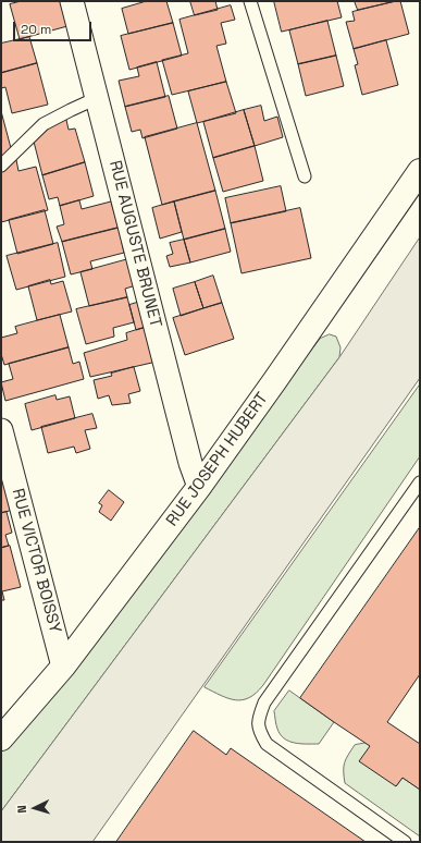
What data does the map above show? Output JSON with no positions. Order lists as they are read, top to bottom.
{
  "streets": {
    "street": ["RUE AUGUSTE BRUNET", "RUE JOSEPH HUBERT", "RUE VICTOR BOISSY"]
  },
  "crossings": [
    ["RUE AUGUSTE BRUNET", "RUE JOSEPH HUBERT"],
    ["RUE JOSEPH HUBERT", "RUE VICTOR BOISSY"]
  ],
  "scale_bar": "20 m",
  "north": "left"
}
